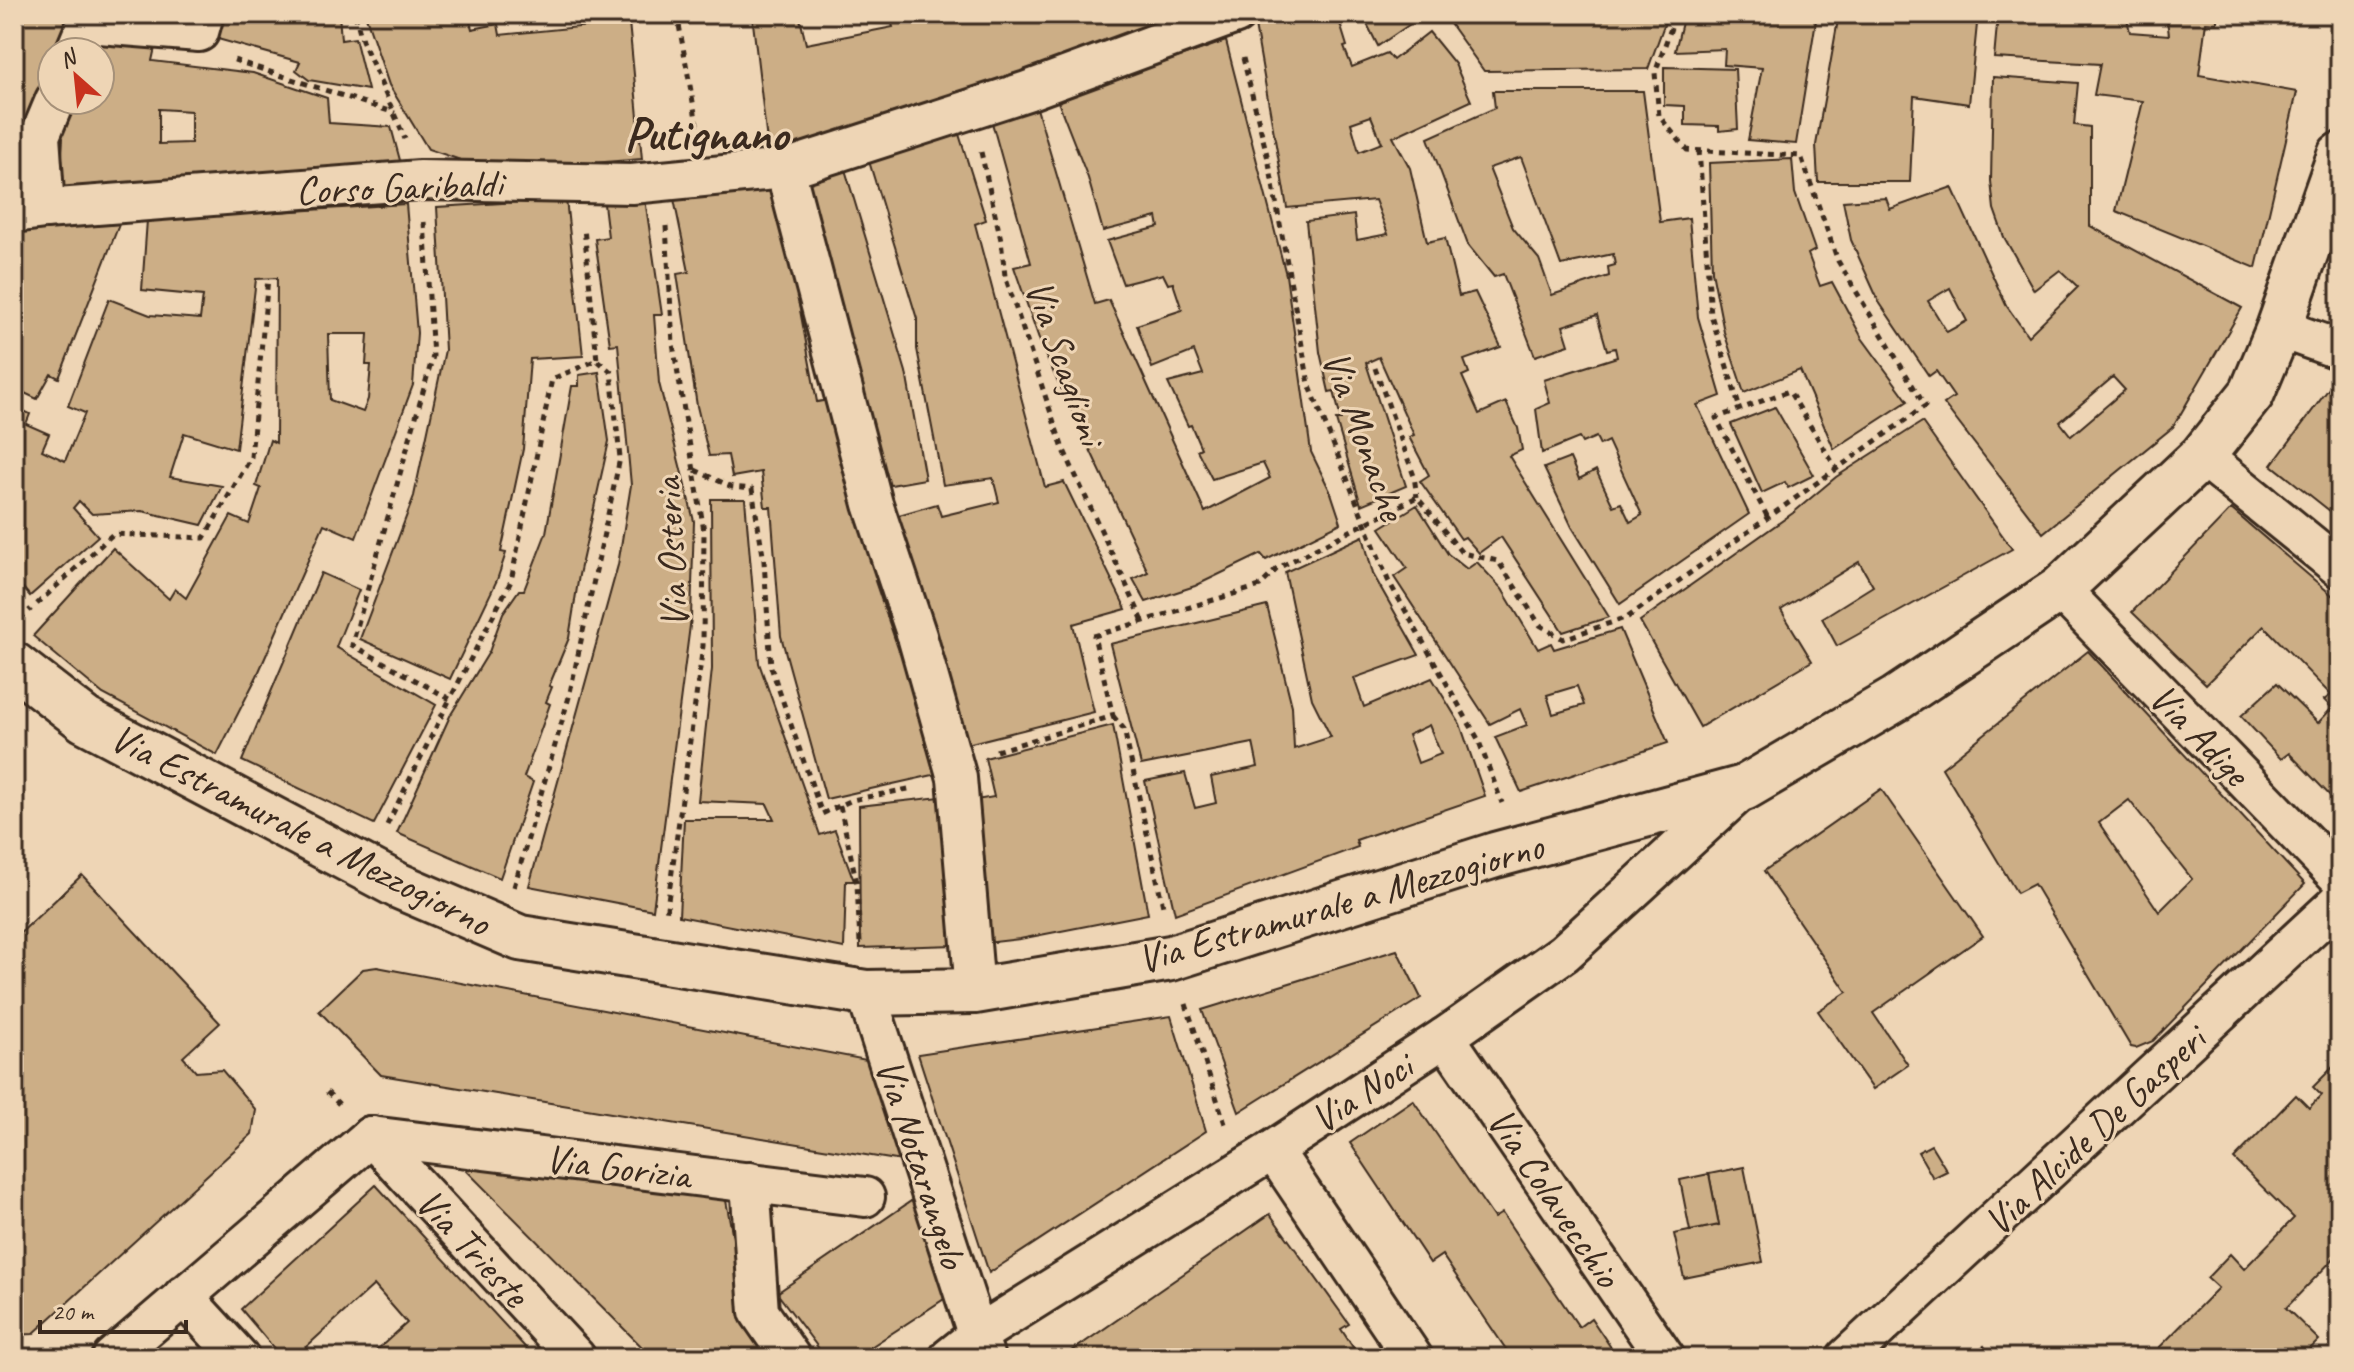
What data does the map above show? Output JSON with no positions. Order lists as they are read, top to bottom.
{
  "streets": {
    "street": [
      "Corso Garibaldi",
      "Via Adige",
      "Via Estramurale a Mezzogiorno",
      "Via Noci",
      "Via Alcide De Gasperi",
      "Via Notarangelo",
      "Via Gorizia",
      "Via Colavecchio",
      "Via Trieste"
    ],
    "path": ["Via Scaglioni", "Via Monache", "Via Osteria"]
  },
  "crossings": [
    ["Corso Garibaldi", "Via Scaglioni"],
    ["Corso Garibaldi", "Via Monache"],
    ["Corso Garibaldi", "Via Osteria"],
    ["Via Adige", "Via Estramurale a Mezzogiorno"],
    ["Via Estramurale a Mezzogiorno", "Via Noci"],
    ["Via Estramurale a Mezzogiorno", "Via Notarangelo"],
    ["Via Noci", "Via Notarangelo"],
    ["Via Noci", "Via Colavecchio"],
    ["Via Gorizia", "Via Trieste"]
  ],
  "districts": ["Putignano"],
  "scale_bar": "20 m",
  "north": "top left"
}
